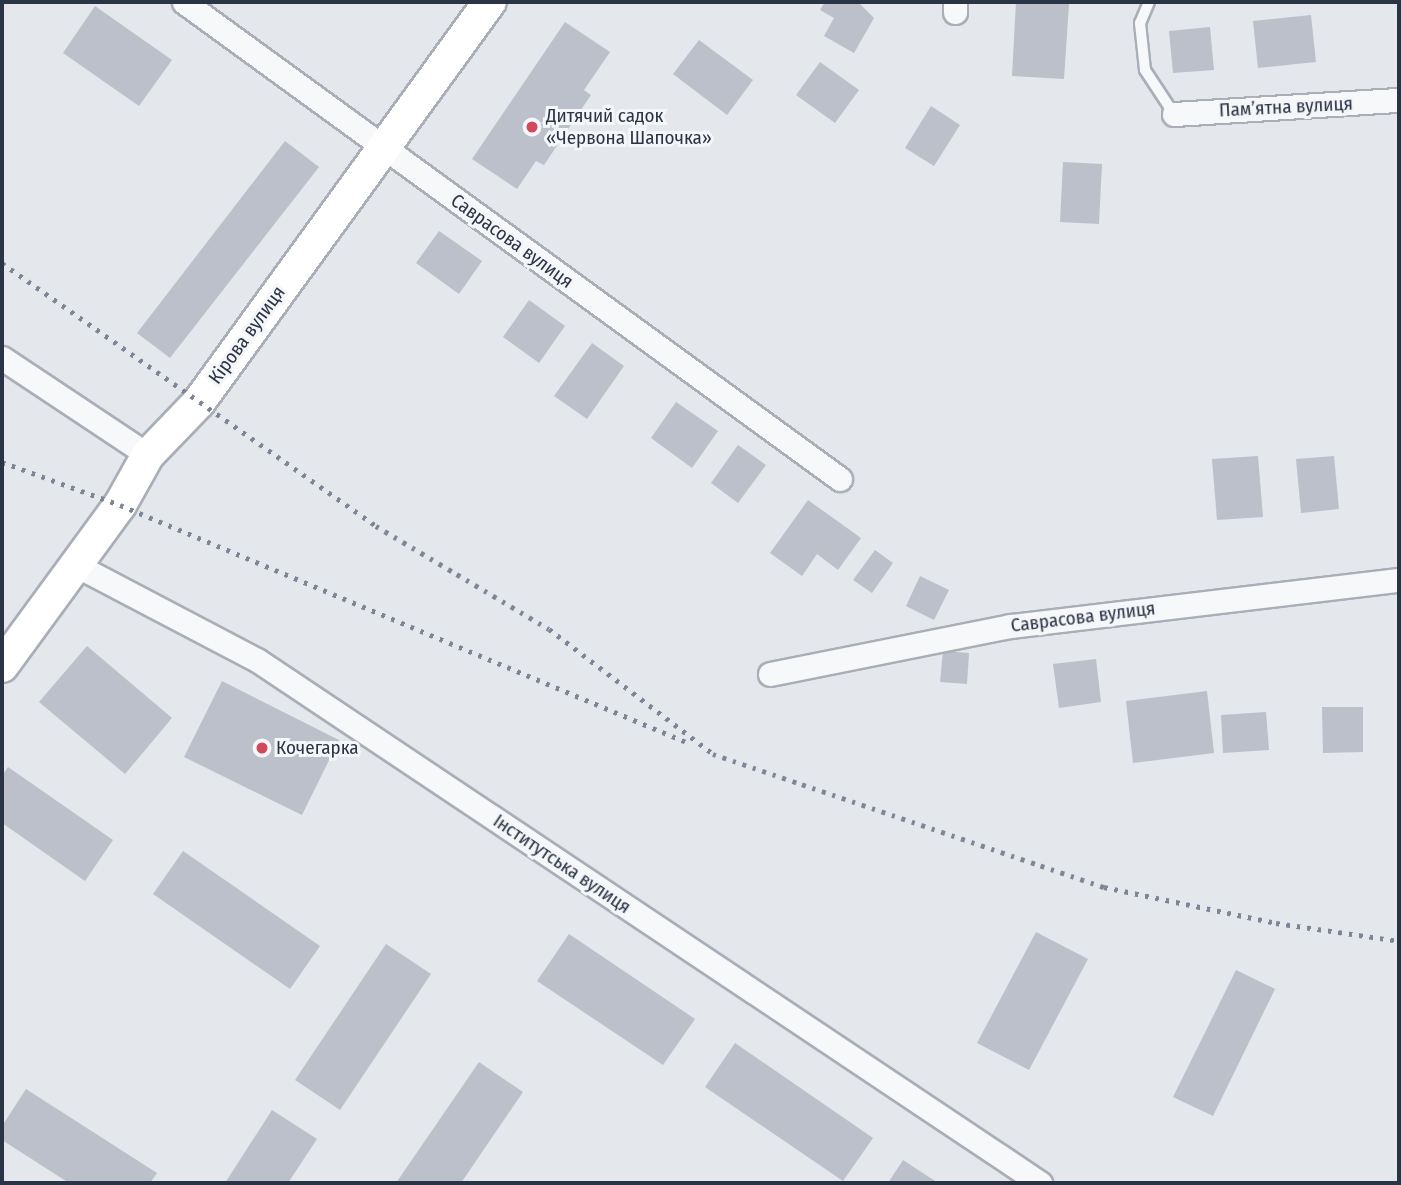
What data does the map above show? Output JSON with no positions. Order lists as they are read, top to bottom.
{
  "streets": {
    "main road": ["Кірова вулиця"],
    "street": ["Пам’ятна вулиця", "Саврасова вулиця", "Інститутська вулиця"]
  },
  "crossings": [
    ["Саврасова вулиця", "Кірова вулиця"],
    ["Кірова вулиця", "Інститутська вулиця"]
  ],
  "places": ["Дитячий садок «Червона Шапочка»", "Кочегарка"]
}
